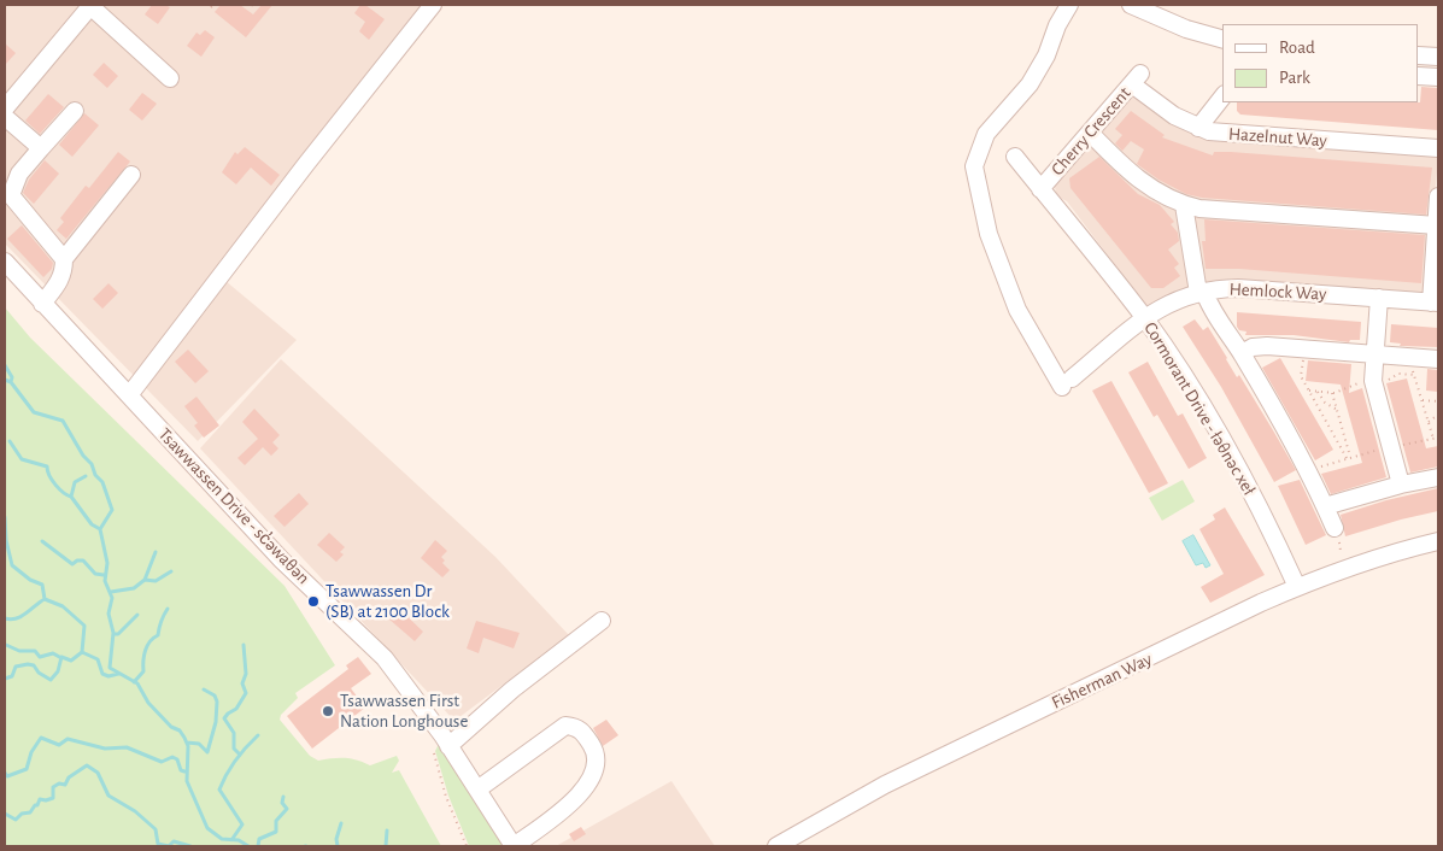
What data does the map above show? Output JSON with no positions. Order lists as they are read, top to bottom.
{
  "streets": {
    "street": [
      "Cherry Crescent",
      "Hazelnut Way",
      "Hemlock Way",
      "Cormorant Drive - łəθnəc xeł",
      "Tsawwassen Drive - sc̓əwaθən",
      "Fisherman Way"
    ]
  },
  "crossings": [
    ["Cherry Crescent", "Hazelnut Way"],
    ["Cherry Crescent", "Cormorant Drive - łəθnəc xeł"],
    ["Hemlock Way", "Cormorant Drive - łəθnəc xeł"],
    ["Cormorant Drive - łəθnəc xeł", "Fisherman Way"]
  ],
  "places": ["Tsawwassen Dr (SB) at 2100 Block", "Tsawwassen First Nation Longhouse"],
  "legend": ["Road", "Park"]
}
